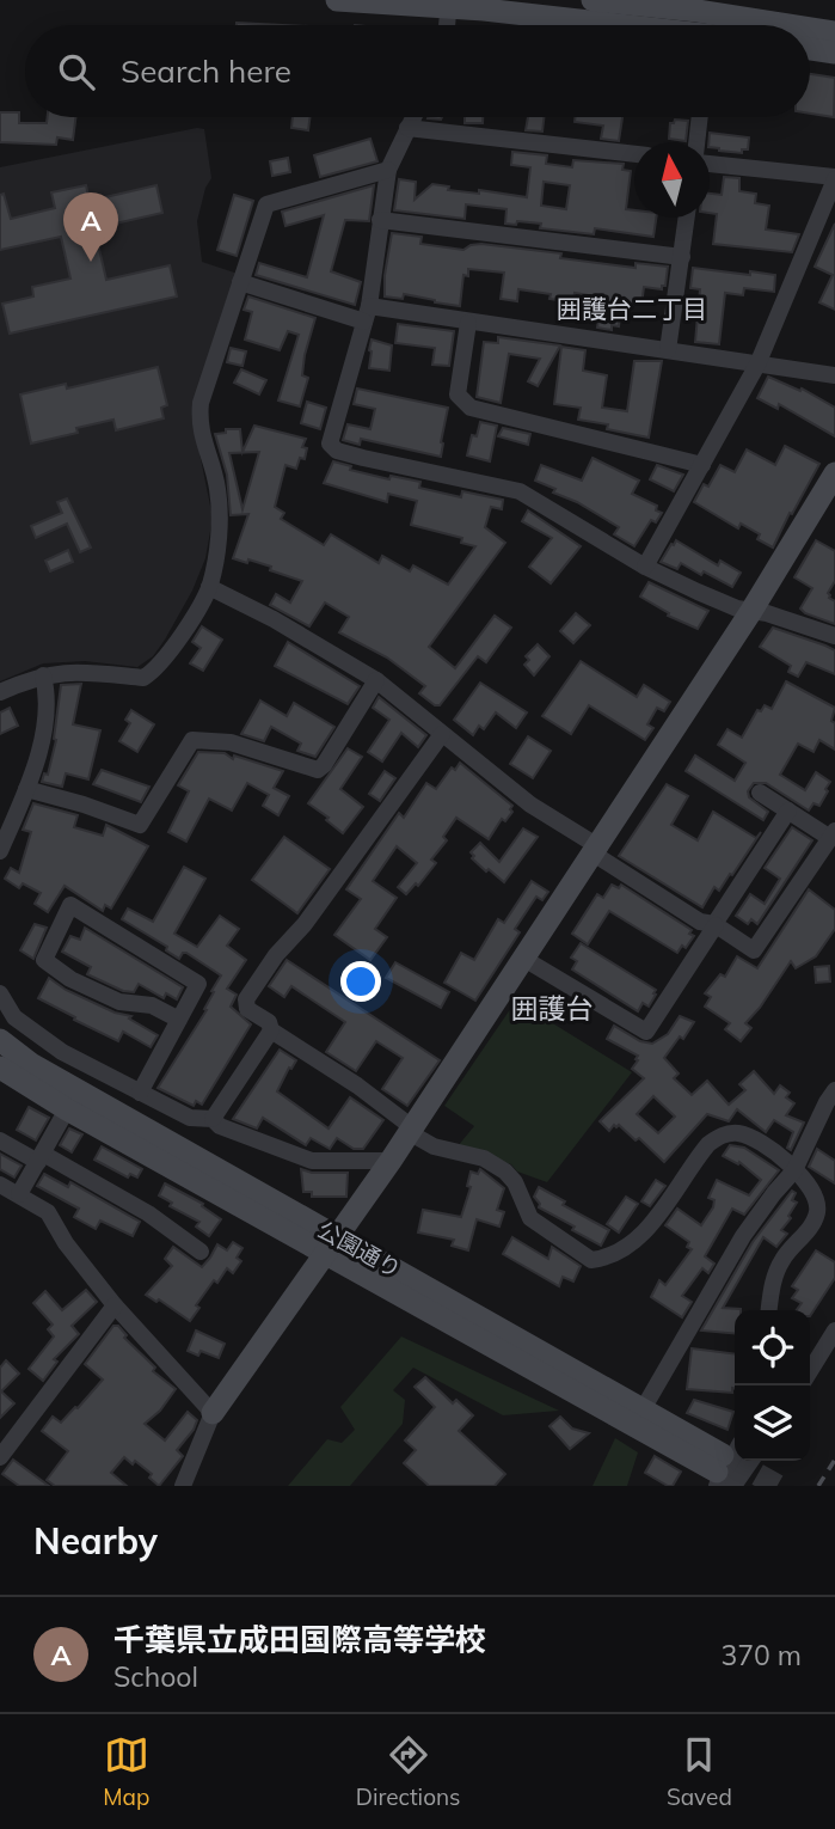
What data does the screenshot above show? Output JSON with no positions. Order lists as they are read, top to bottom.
{
  "streets": {
    "street": ["公園通り"]
  },
  "districts": ["囲護台二丁目", "囲護台"],
  "north": "top",
  "page": {
    "search": "Search here",
    "pins": "A",
    "heading": "Nearby",
    "list": [
      {
        "mark": "A",
        "name": "千葉県立成田国際高等学校",
        "note": "School",
        "value": "370 m"
      }
    ],
    "nav": ["Map", "Directions", "Saved"]
  }
}
